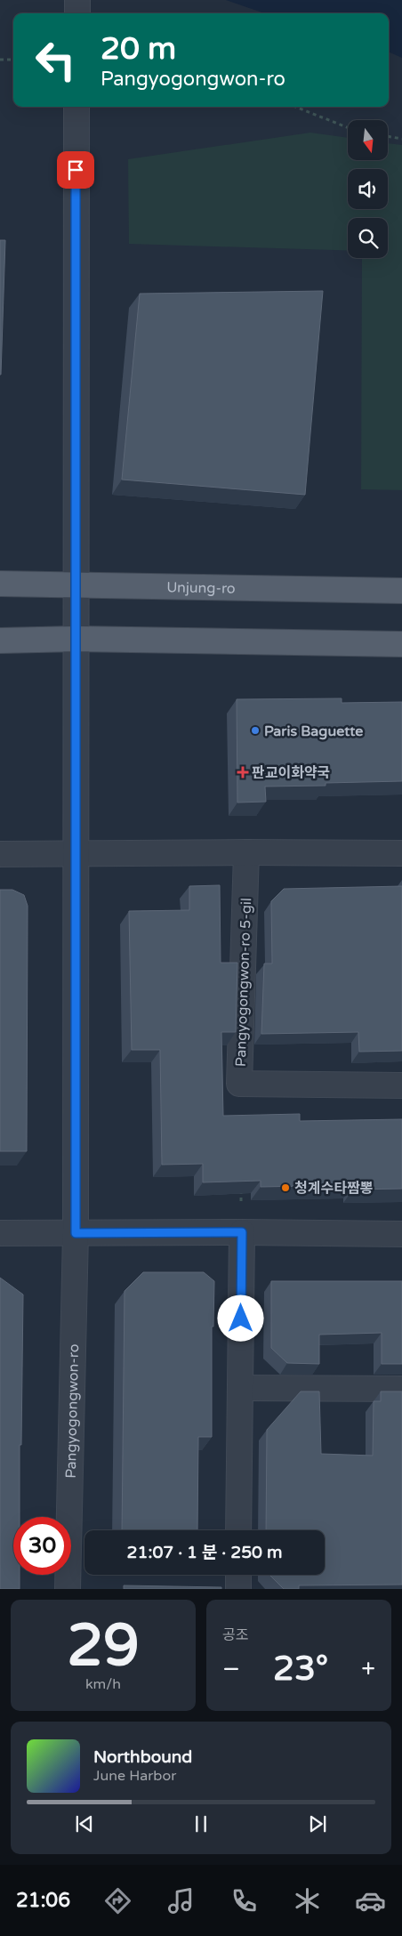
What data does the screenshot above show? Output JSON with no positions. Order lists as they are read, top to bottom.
{
  "streets": {
    "main road": ["Unjung-ro"],
    "street": ["Pangyogongwon-ro 5-gil", "Pangyogongwon-ro"]
  },
  "crossings": [
    ["Unjung-ro", "Pangyogongwon-ro"]
  ],
  "places": {
    "other": ["Paris Baguette", "청계수타짬뽕"],
    "health": ["판교이화약국"]
  },
  "north": "bottom",
  "page": {
    "turn": ["20 m", "Pangyogongwon-ro"],
    "limit": "30",
    "trip": "21:07 · 1 분 · 250 m",
    "tile": [
      ["29", "km/h"],
      "공조"
    ],
    "heat": ["−", "23°", "+"],
    "song": ["Northbound", "June Harbor"],
    "tabs": "21:06"
  }
}
